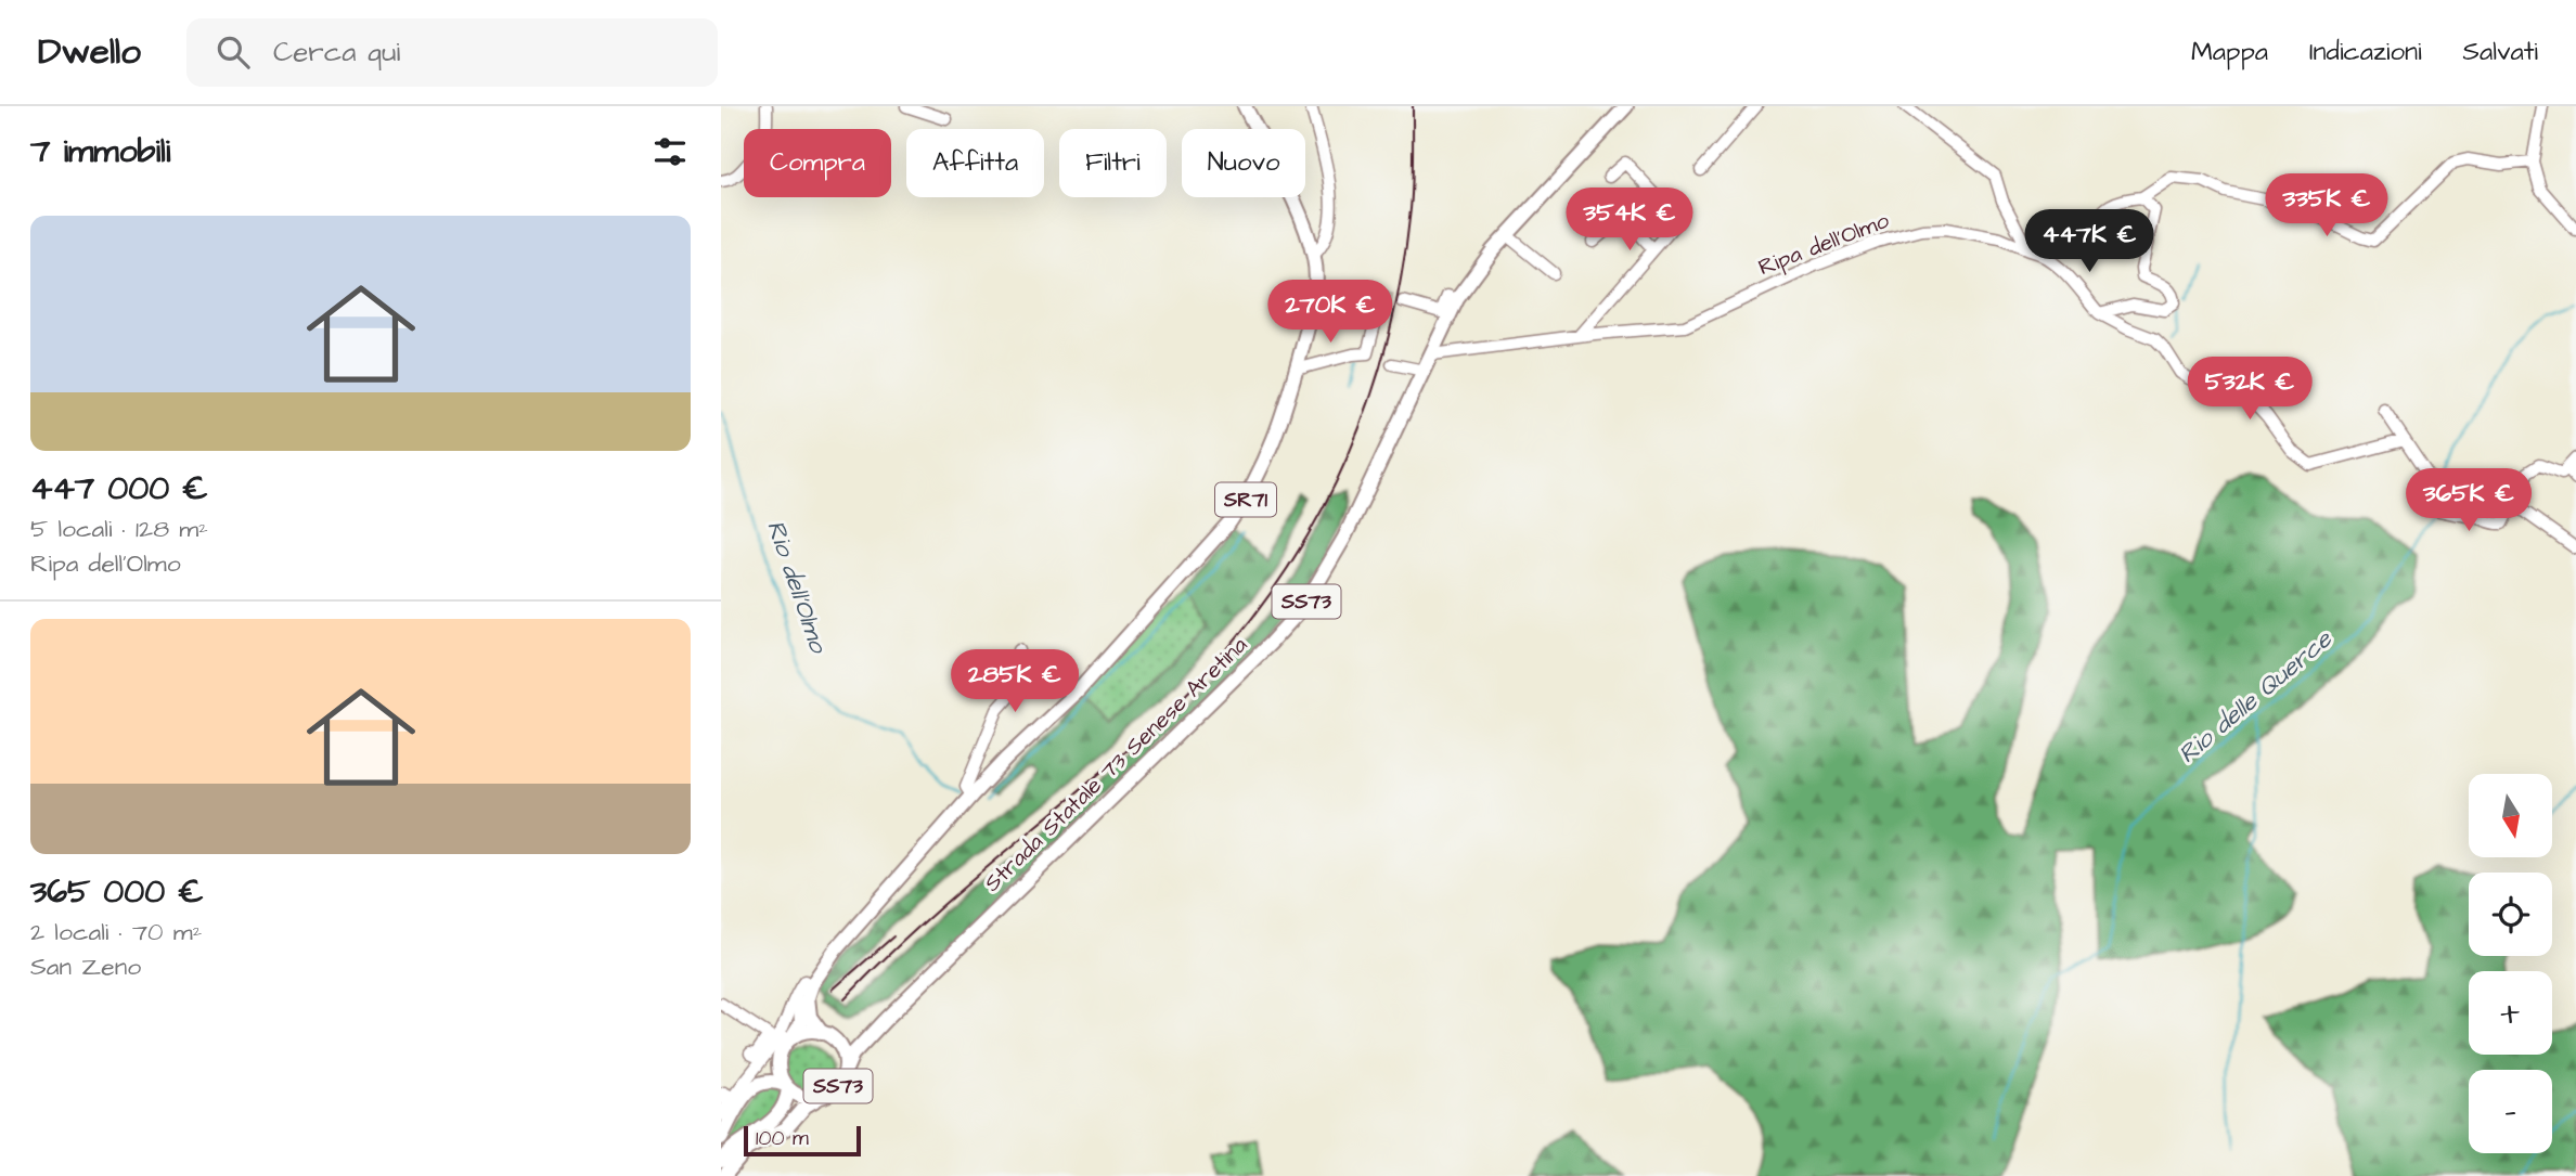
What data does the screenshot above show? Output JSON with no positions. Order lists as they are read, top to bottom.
{
  "streets": {
    "main road": ["SR71", "SS73", "Strada Statale 73 Senese Aretina"],
    "street": ["Ripa dell'Olmo"]
  },
  "crossings": [
    ["Ripa dell'Olmo", "Strada Statale 73 Senese Aretina"],
    ["SR71", "SS73"],
    ["SR71", "Strada Statale 73 Senese Aretina"],
    ["SS73", "Strada Statale 73 Senese Aretina"]
  ],
  "water": ["Rio dell'Olmo", "Rio delle Querce"],
  "scale_bar": "100 m",
  "north": "bottom",
  "page": {
    "header": "Dwello",
    "search": "Cerca qui",
    "nav": ["Mappa", "Indicazioni", "Salvati"],
    "heading": "7 immobili",
    "chip": [
      "Compra",
      "Affitta",
      "Filtri",
      "Nuovo"
    ],
    "price": [
      "335K €",
      "354K €",
      "447K €",
      "270K €",
      "532K €",
      "365K €",
      "285K €"
    ],
    "list": [
      {
        "name": "447 000 €",
        "note": "5 locali · 128 m² · Ripa dell'Olmo"
      },
      {
        "name": "365 000 €",
        "note": "2 locali · 70 m² · San Zeno"
      }
    ],
    "map_buttons": ["+", "−"],
    "scale": "100 m"
  }
}
